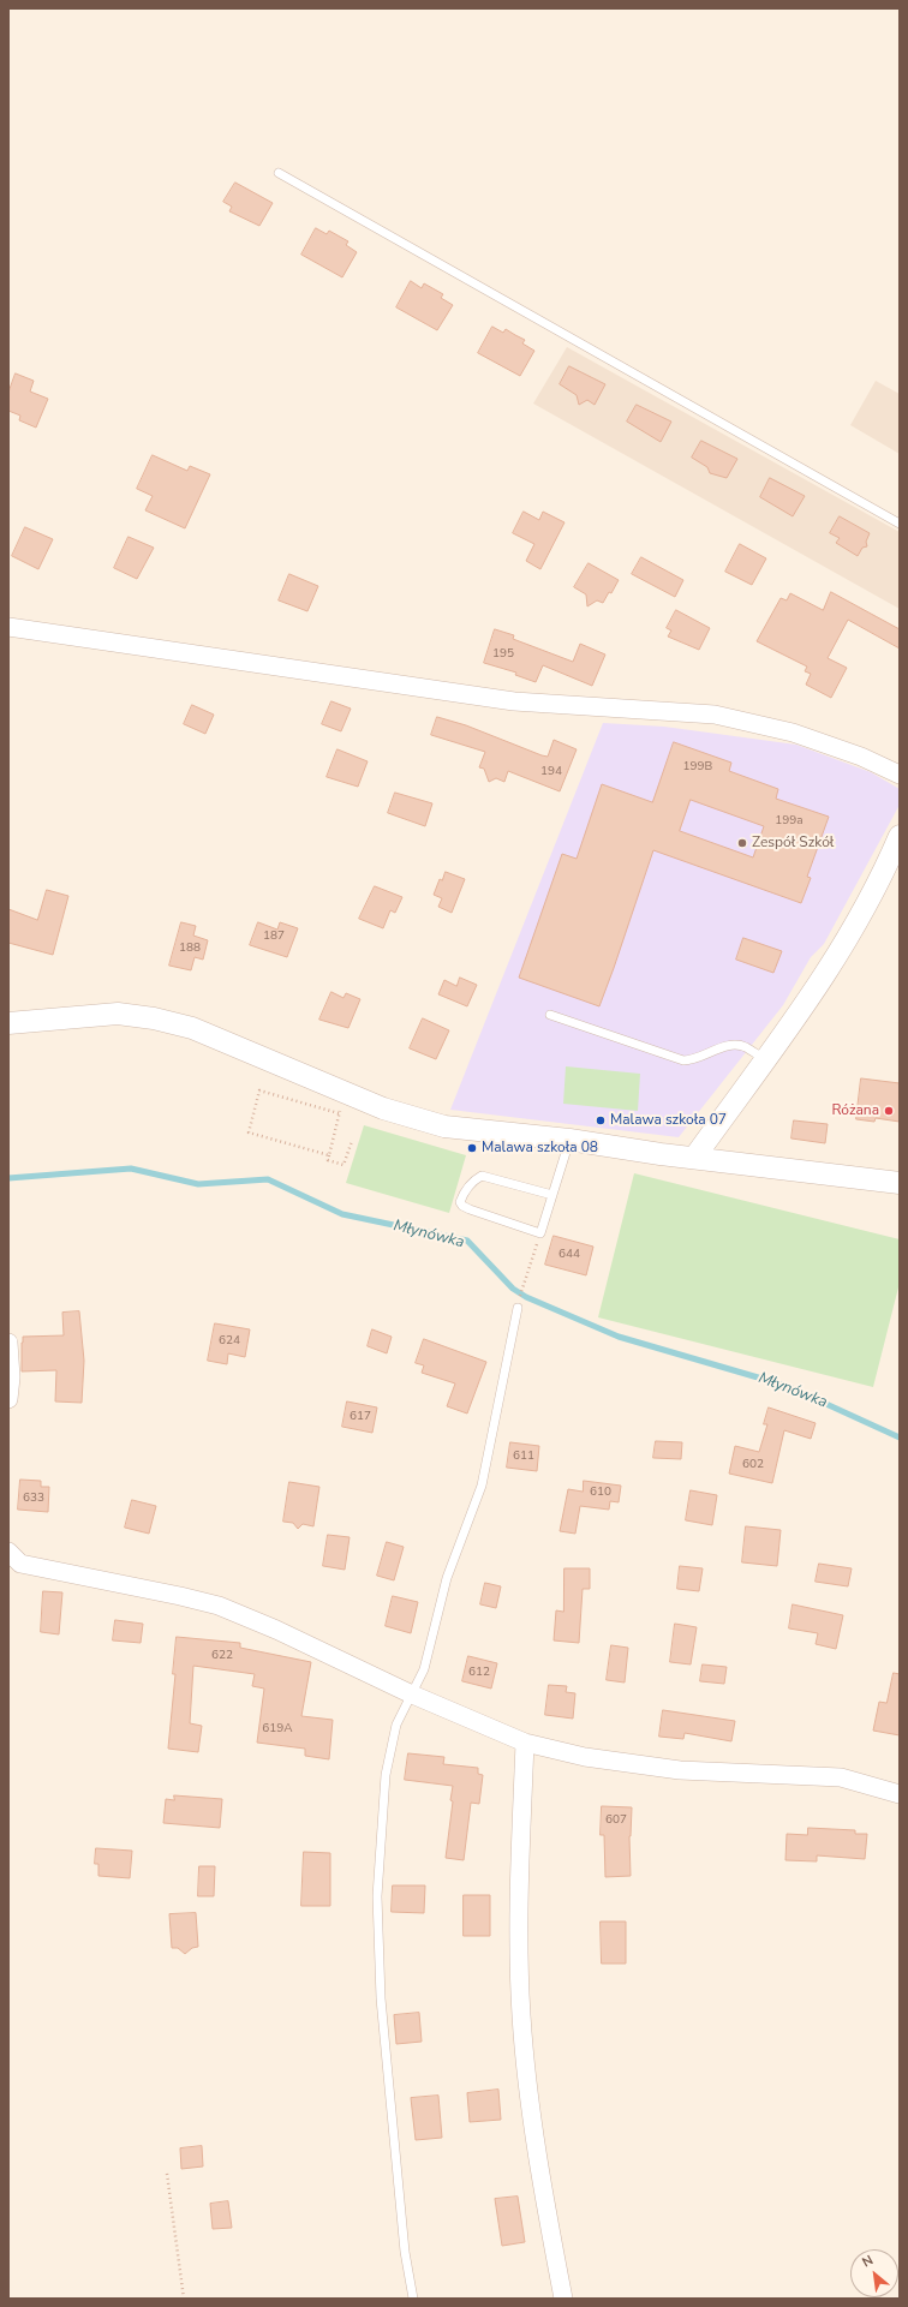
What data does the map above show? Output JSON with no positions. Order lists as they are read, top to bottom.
{
  "water": ["Młynówka"],
  "places": [
    "Zespół Szkół",
    "Różana",
    "Malawa szkoła 07",
    "Malawa szkoła 08"
  ],
  "house_numbers": [
    "195",
    "199B",
    "194",
    "199a",
    "187",
    "188",
    "644",
    "624",
    "617",
    "611",
    "602",
    "610",
    "633",
    "622",
    "612",
    "619A",
    "607"
  ],
  "north": "top left"
}
